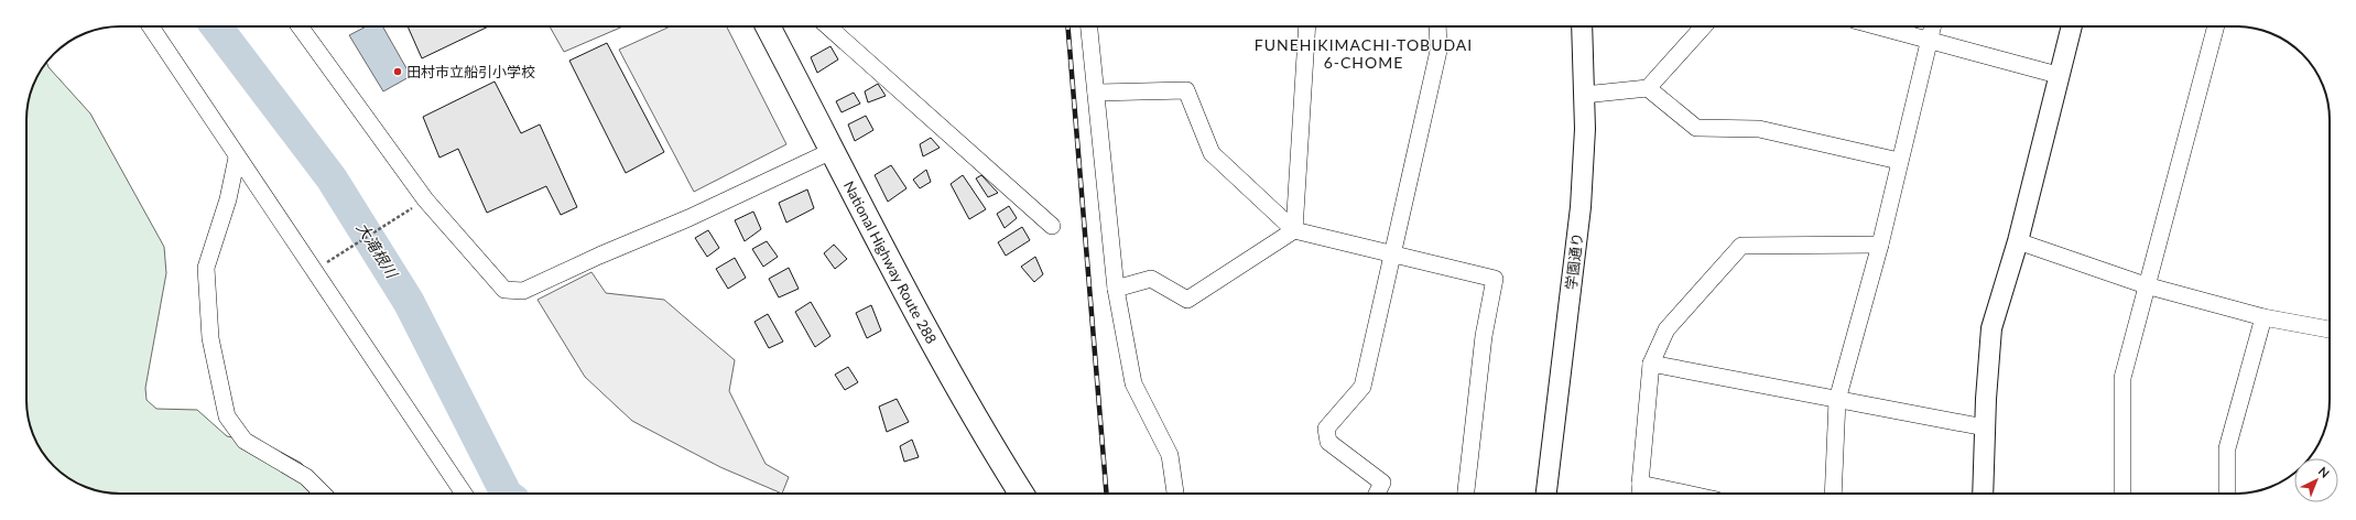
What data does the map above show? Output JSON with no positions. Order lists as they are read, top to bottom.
{
  "streets": {
    "highway": ["National Highway Route 288"],
    "street": ["学園通り"]
  },
  "districts": ["FUNEHIKIMACHI-TOBUDAI 6-CHOME"],
  "water": ["大滝根川"],
  "places": ["田村市立船引小学校"],
  "north": "top right"
}
